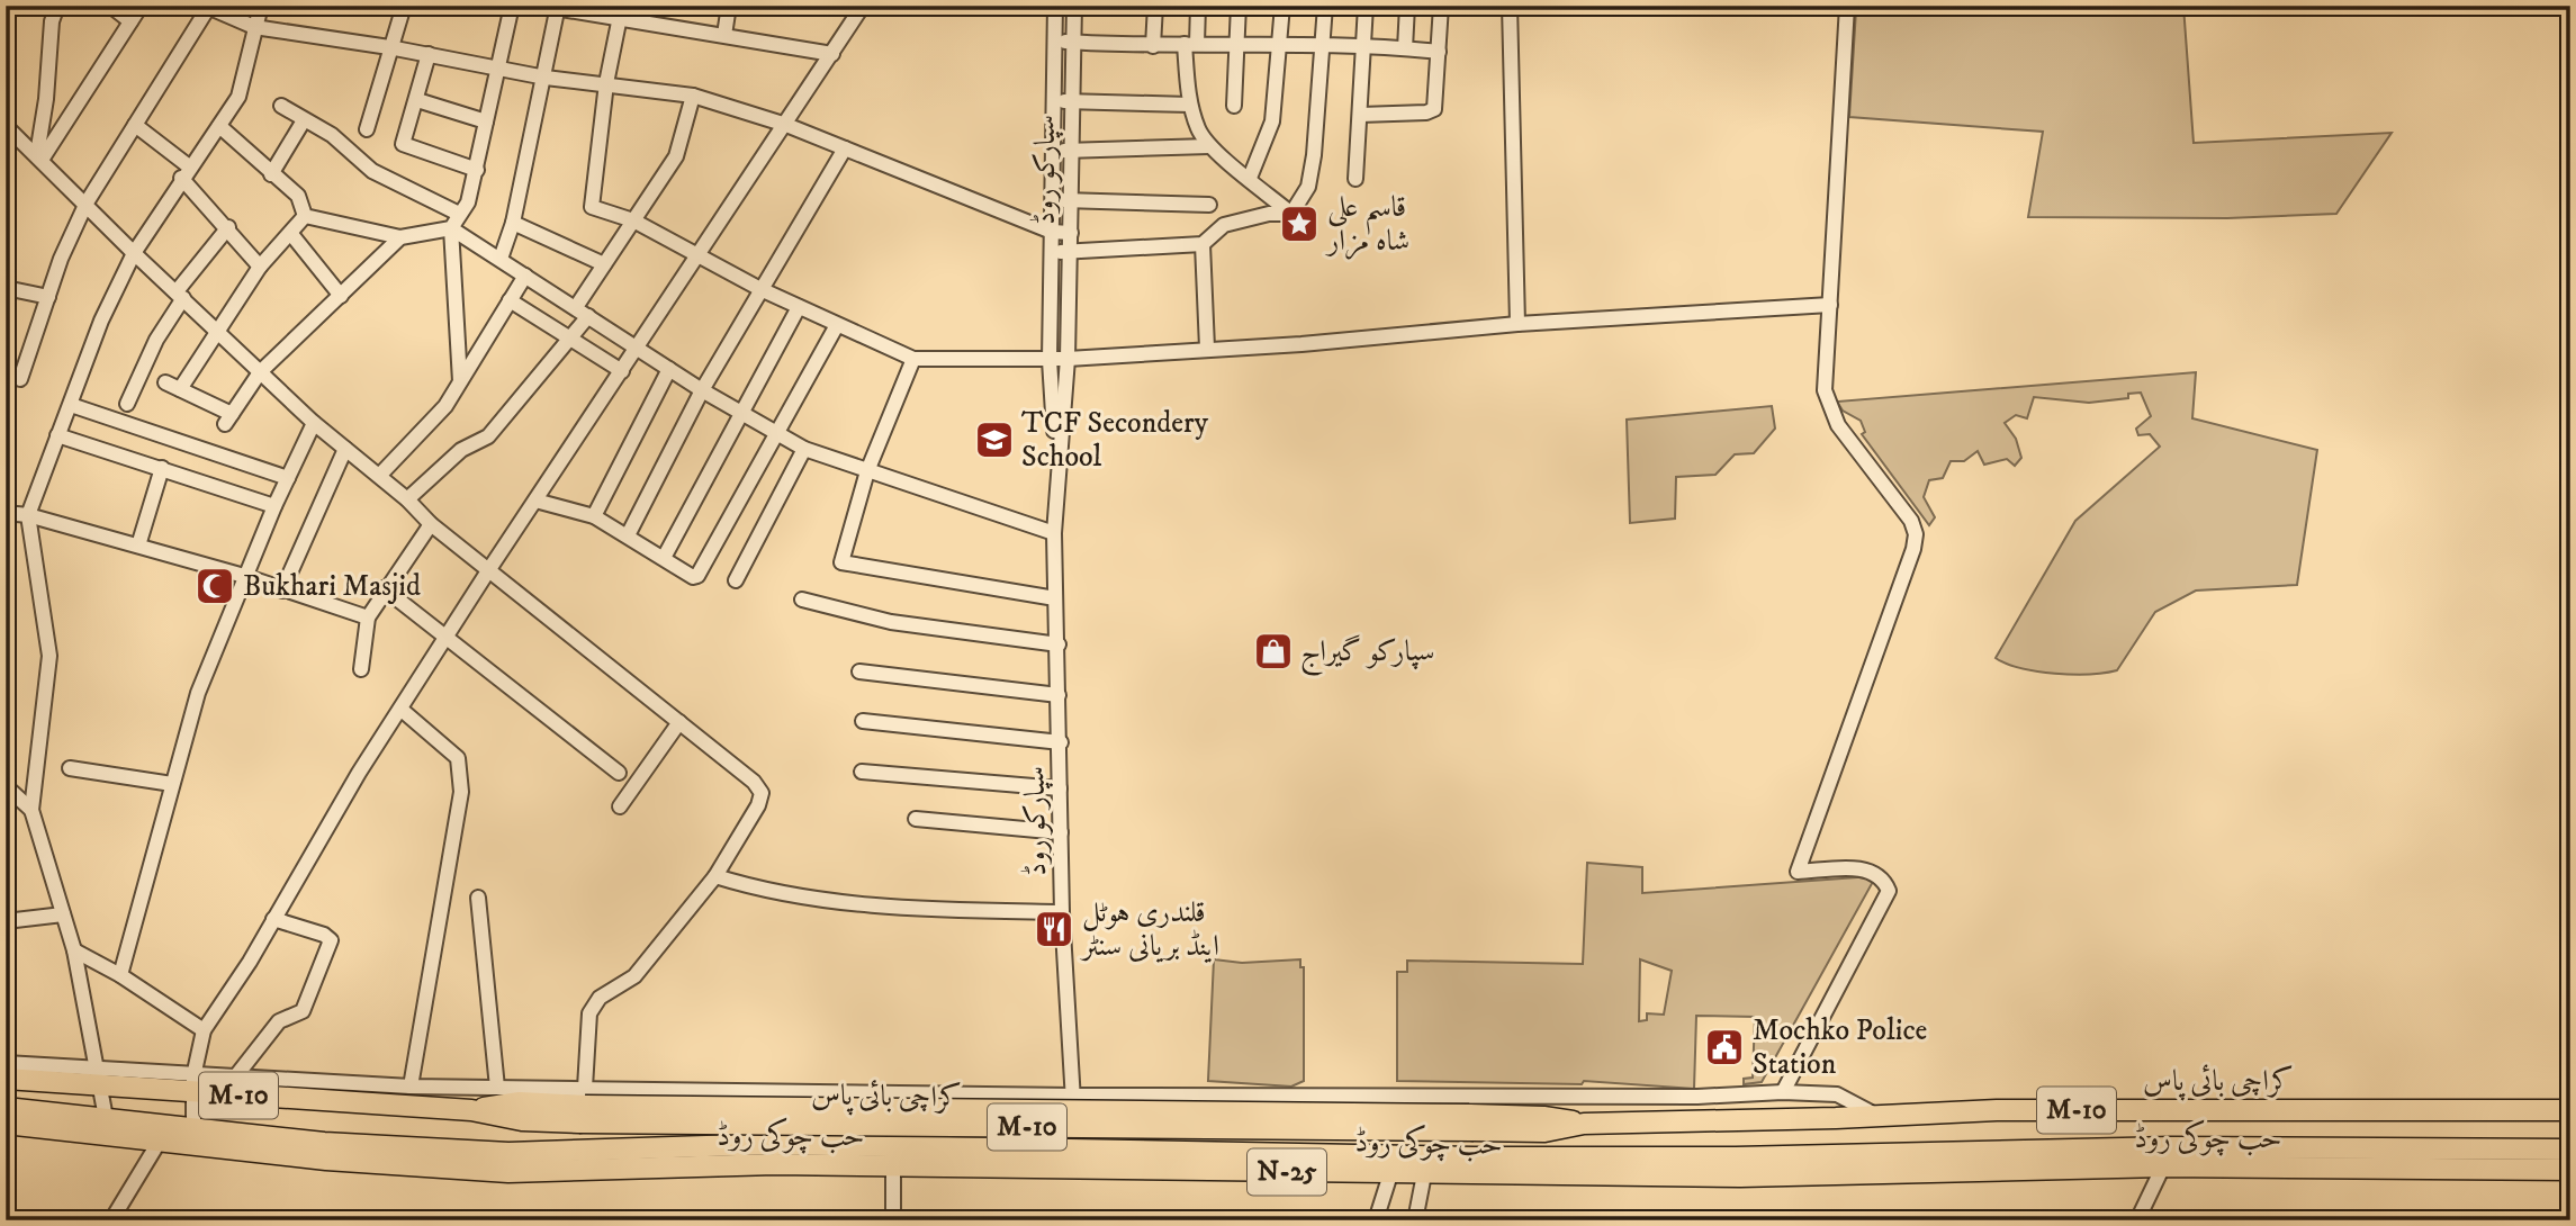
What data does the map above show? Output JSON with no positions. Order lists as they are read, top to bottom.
{
  "streets": {
    "highway": [
      "کراچی بائی پاس",
      "M-10",
      "حب چوکی روڈ",
      "N-25"
    ],
    "street": ["سپارکو روڈ"]
  },
  "crossings": [
    ["سپارکو روڈ", "حب چوکی روڈ"]
  ],
  "places": {
    "place": ["قاسم علی شاہ مزار"],
    "school or university": ["TCF Secondery School"],
    "mosque": ["Bukhari Masjid"],
    "shop": ["سپارکو گیراج"],
    "restaurant": ["قلندری ہوٹل اینڈ بریانی سنٹر"],
    "public building": ["Mochko Police Station"]
  }
}
